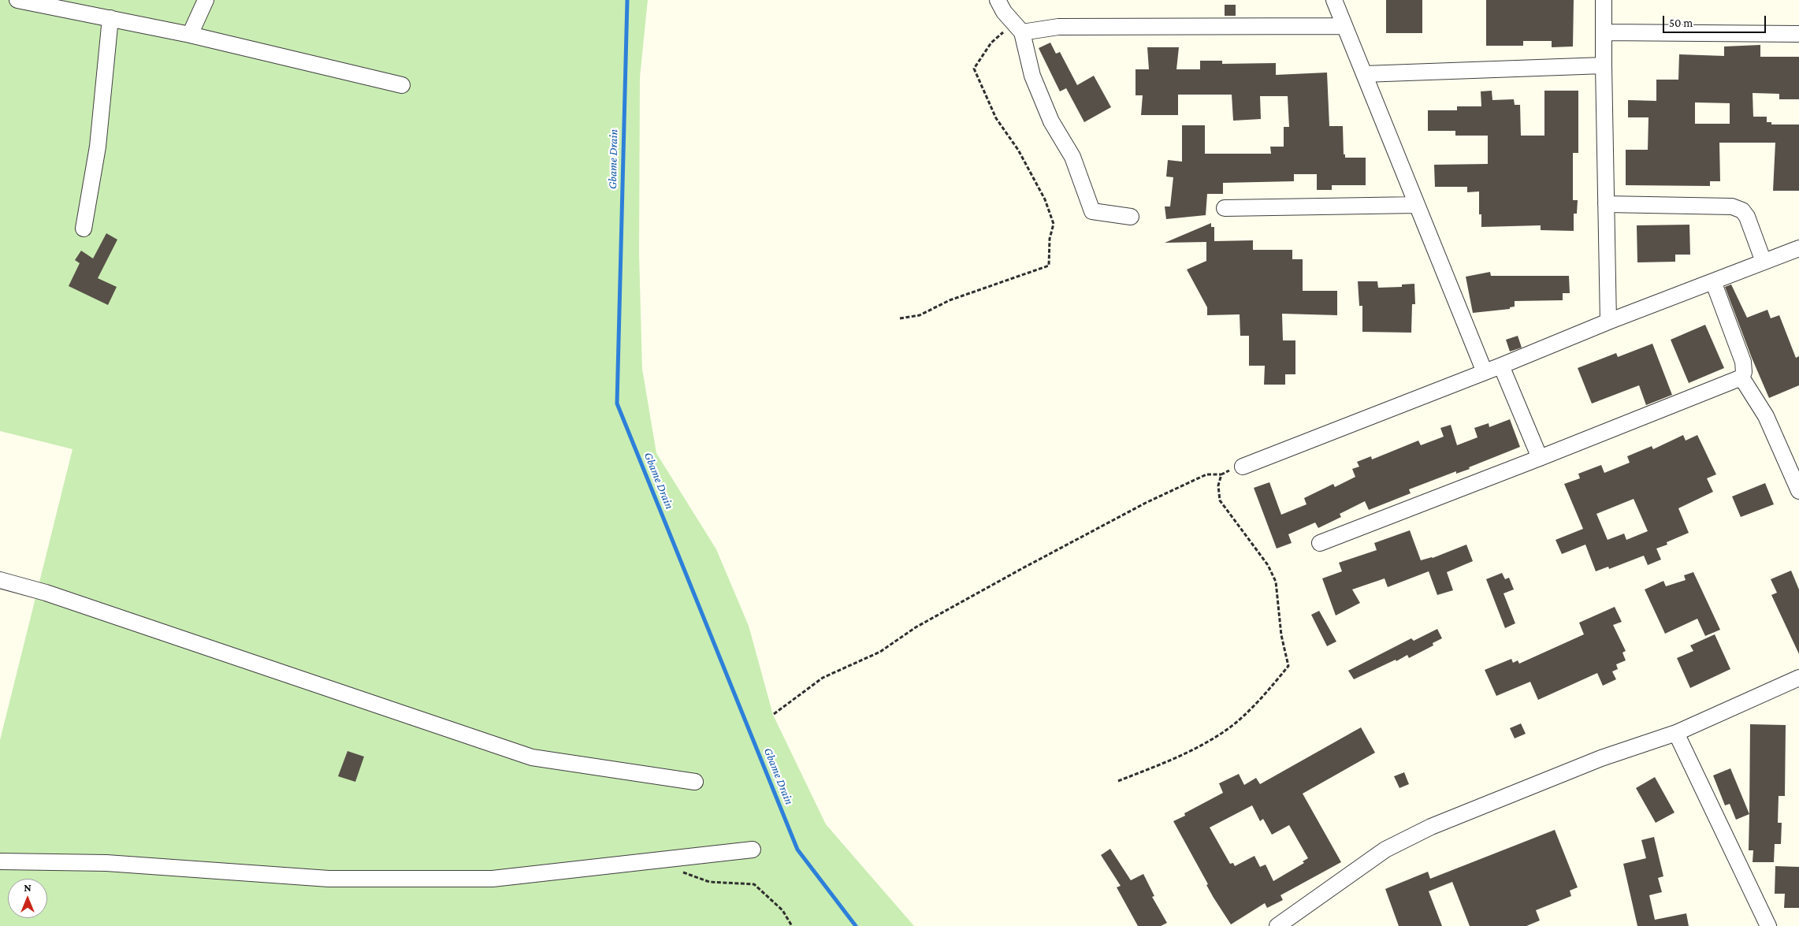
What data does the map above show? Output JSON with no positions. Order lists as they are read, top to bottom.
{
  "water": ["Gbame Drain"],
  "scale_bar": "50 m",
  "north": "top"
}
